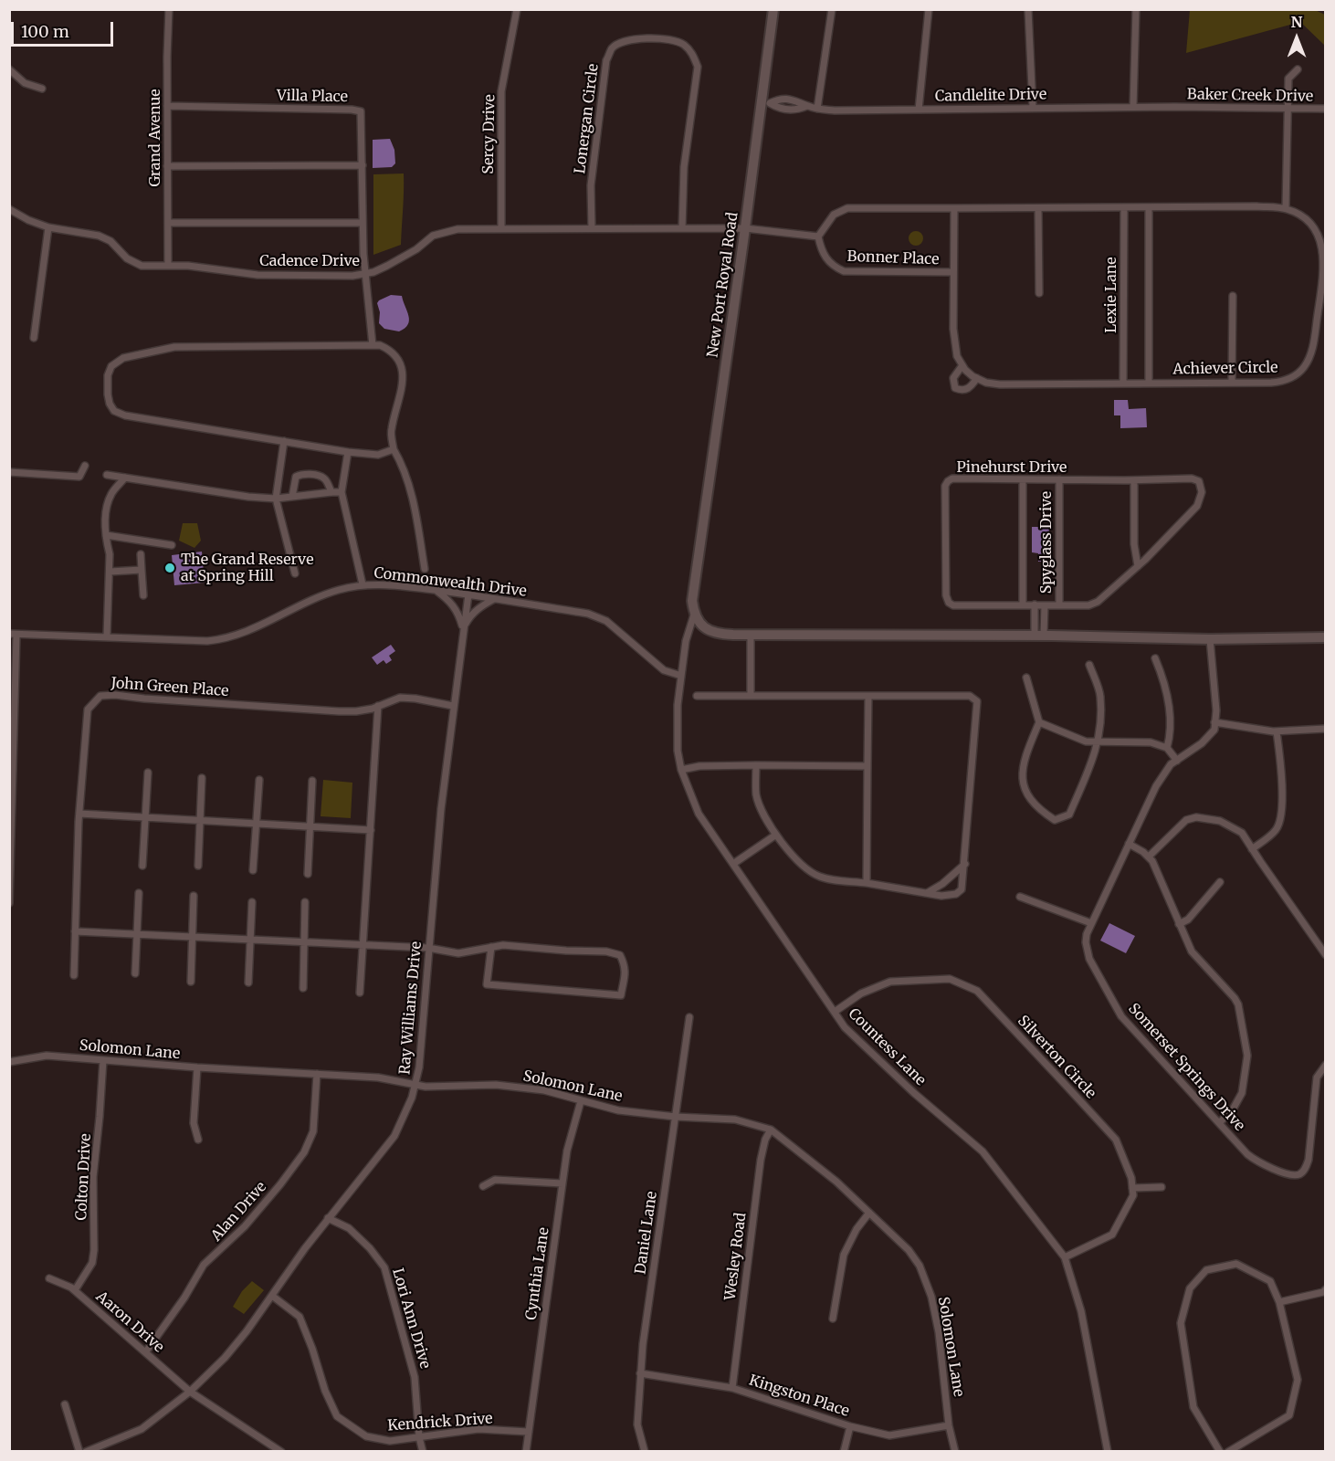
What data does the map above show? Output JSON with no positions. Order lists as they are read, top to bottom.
{
  "streets": {
    "main road": ["New Port Royal Road"],
    "street": [
      "Candlelite Drive",
      "Baker Creek Drive",
      "Villa Place",
      "Lonergan Circle",
      "Sercy Drive",
      "Grand Avenue",
      "Bonner Place",
      "Cadence Drive",
      "Lexie Lane",
      "Achiever Circle",
      "Pinehurst Drive",
      "Spyglass Drive",
      "Commonwealth Drive",
      "John Green Place",
      "Ray Williams Drive",
      "Countess Lane",
      "Solomon Lane",
      "Silverton Circle",
      "Somerset Springs Drive",
      "Colton Drive",
      "Alan Drive",
      "Daniel Lane",
      "Wesley Road",
      "Cynthia Lane",
      "Lori Ann Drive",
      "Aaron Drive",
      "Kingston Place",
      "Kendrick Drive"
    ]
  },
  "crossings": [
    ["Candlelite Drive", "Baker Creek Drive"],
    ["Candlelite Drive", "New Port Royal Road"],
    ["Villa Place", "Grand Avenue"],
    ["Villa Place", "Cadence Drive"],
    ["Lonergan Circle", "Cadence Drive"],
    ["Sercy Drive", "Cadence Drive"],
    ["Grand Avenue", "Cadence Drive"],
    ["Bonner Place", "Achiever Circle"],
    ["Cadence Drive", "New Port Royal Road"],
    ["New Port Royal Road", "Countess Lane"],
    ["Lexie Lane", "Achiever Circle"],
    ["Pinehurst Drive", "Spyglass Drive"],
    ["Commonwealth Drive", "Ray Williams Drive"],
    ["Commonwealth Drive", "Countess Lane"],
    ["John Green Place", "Ray Williams Drive"],
    ["Ray Williams Drive", "Solomon Lane"],
    ["Ray Williams Drive", "Lori Ann Drive"],
    ["Ray Williams Drive", "Aaron Drive"],
    ["Ray Williams Drive", "Kendrick Drive"],
    ["Countess Lane", "Silverton Circle"],
    ["Solomon Lane", "Colton Drive"],
    ["Solomon Lane", "Alan Drive"],
    ["Solomon Lane", "Daniel Lane"],
    ["Solomon Lane", "Wesley Road"],
    ["Solomon Lane", "Cynthia Lane"],
    ["Solomon Lane", "Kingston Place"],
    ["Colton Drive", "Aaron Drive"],
    ["Alan Drive", "Aaron Drive"],
    ["Daniel Lane", "Kingston Place"],
    ["Wesley Road", "Kingston Place"],
    ["Cynthia Lane", "Kendrick Drive"],
    ["Lori Ann Drive", "Kendrick Drive"]
  ],
  "places": ["The Grand Reserve at Spring Hill"],
  "scale_bar": "100 m",
  "north": "top"
}
